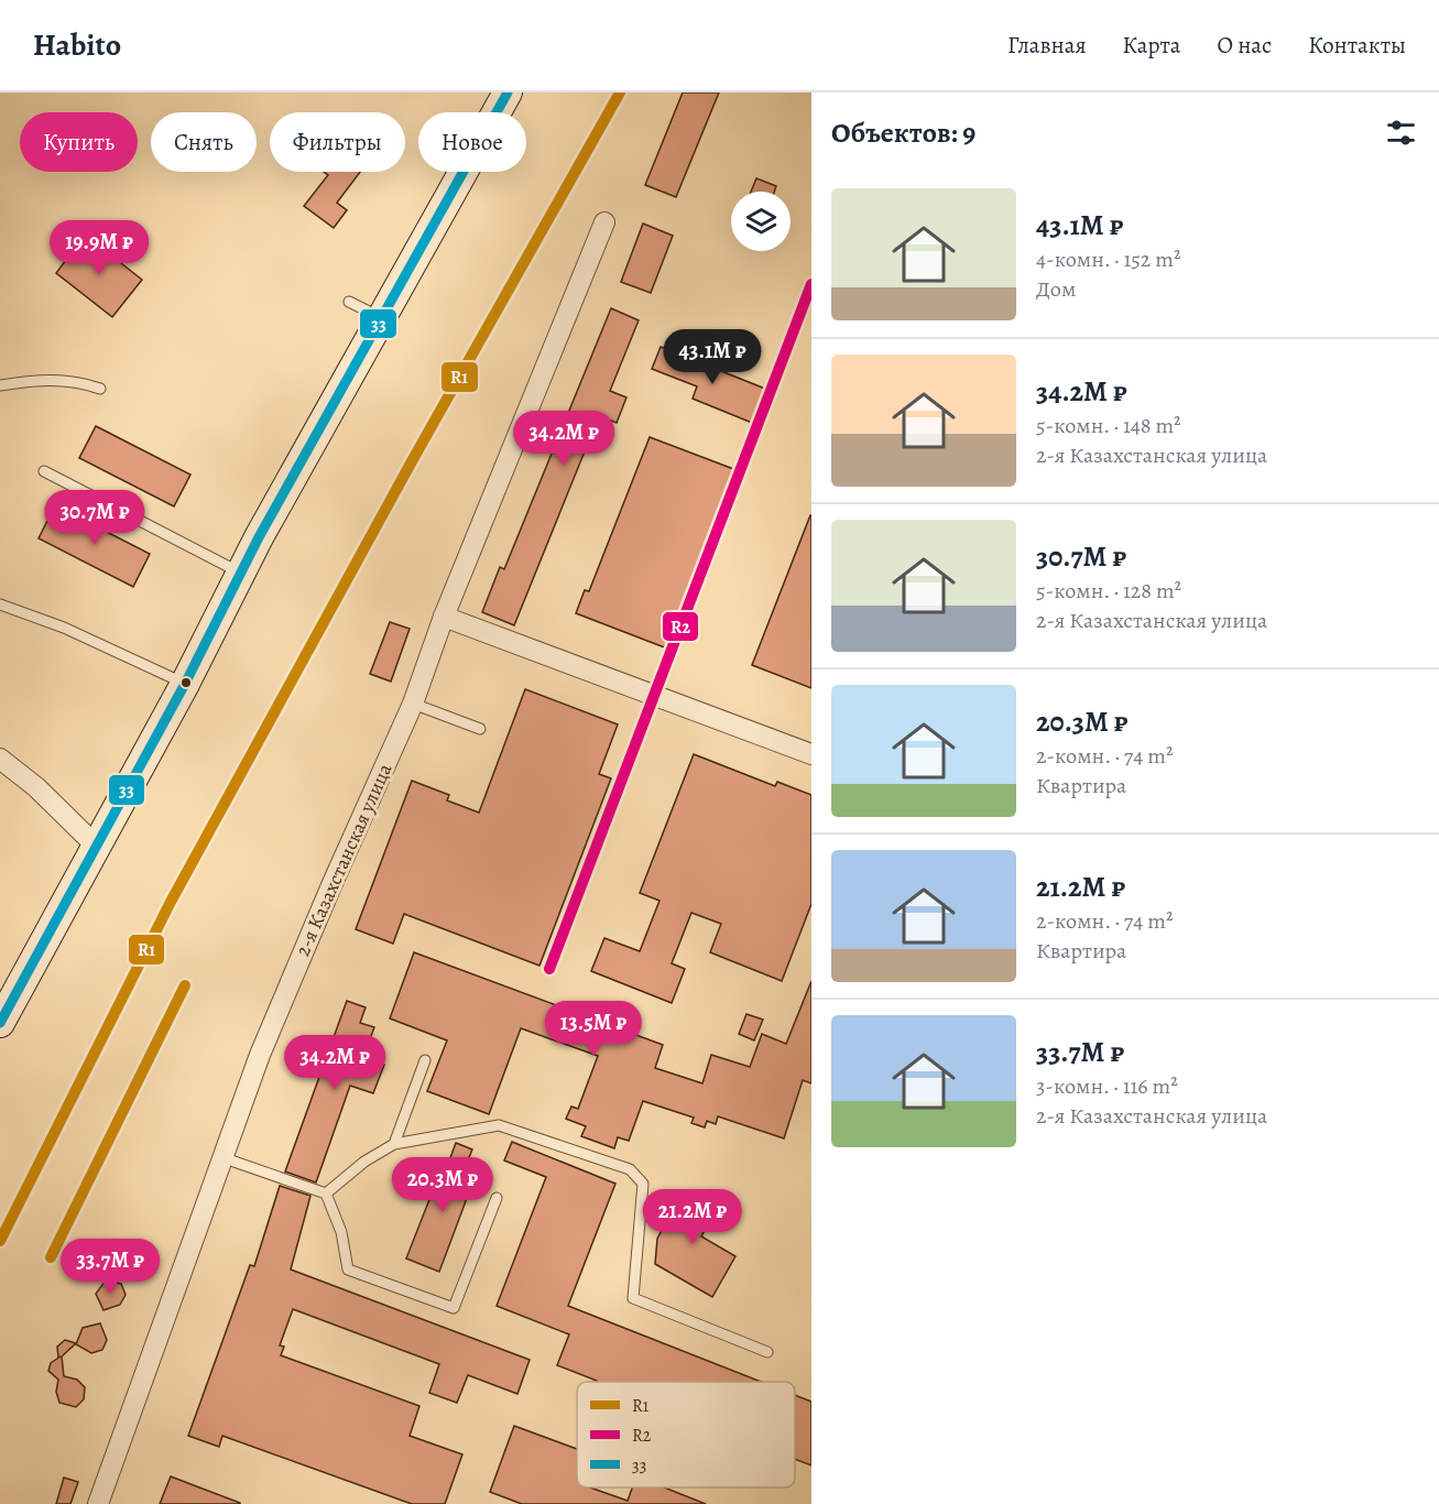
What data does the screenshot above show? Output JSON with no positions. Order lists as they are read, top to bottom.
{
  "streets": {
    "street": ["2-я Казахстанская улица"]
  },
  "lines": ["transit line R1", "transit line 33", "transit line R2"],
  "legend": ["R1", "R2", "33"],
  "page": {
    "header": "Habito",
    "nav": [
      "Главная",
      "Карта",
      "О нас",
      "Контакты"
    ],
    "heading": "Объектов: 9",
    "chip": [
      "Купить",
      "Снять",
      "Фильтры",
      "Новое"
    ],
    "list": [
      {
        "name": "43.1M ₽",
        "note": "4-комн. · 152 m² · Дом"
      },
      {
        "name": "34.2M ₽",
        "note": "5-комн. · 148 m² · 2-я Казахстанская улица"
      },
      {
        "name": "30.7M ₽",
        "note": "5-комн. · 128 m² · 2-я Казахстанская улица"
      },
      {
        "name": "20.3M ₽",
        "note": "2-комн. · 74 m² · Квартира"
      },
      {
        "name": "21.2M ₽",
        "note": "2-комн. · 74 m² · Квартира"
      },
      {
        "name": "33.7M ₽",
        "note": "3-комн. · 116 m² · 2-я Казахстанская улица"
      }
    ],
    "price": [
      "19.9M ₽",
      "43.1M ₽",
      "34.2M ₽",
      "30.7M ₽",
      "13.5M ₽",
      "34.2M ₽",
      "20.3M ₽",
      "21.2M ₽",
      "33.7M ₽"
    ]
  }
}
